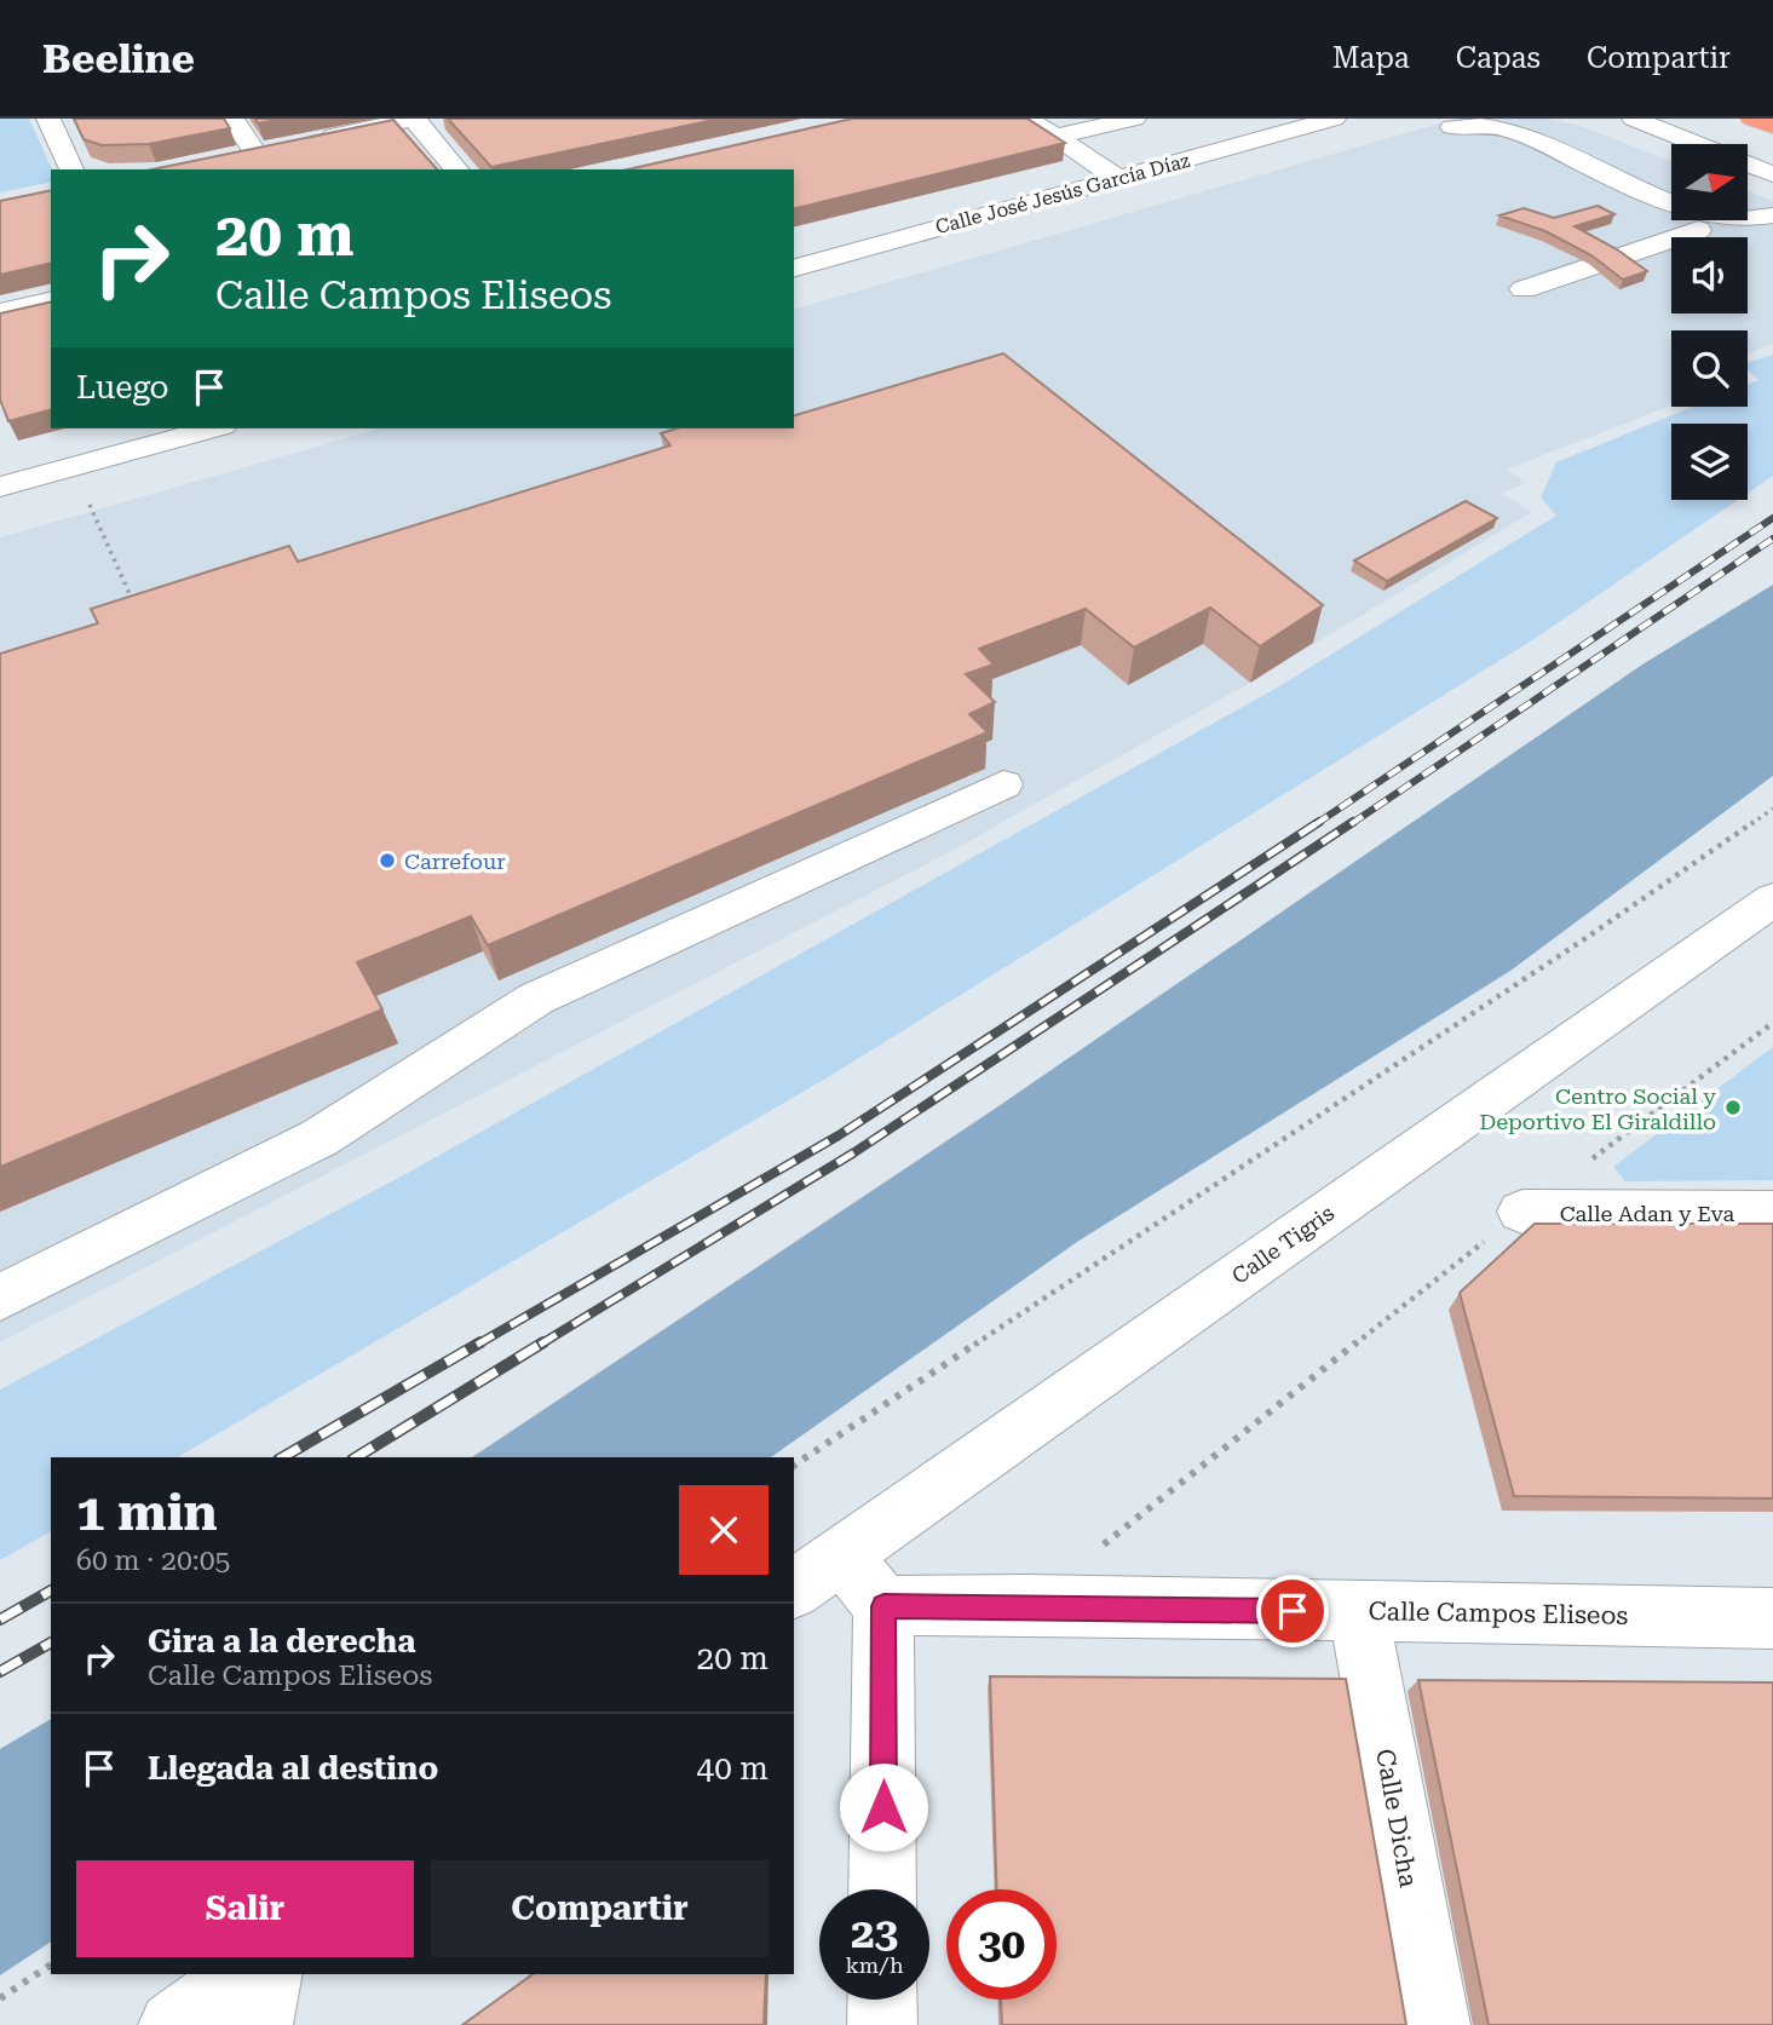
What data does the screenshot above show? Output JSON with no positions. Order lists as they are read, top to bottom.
{
  "streets": {
    "street": [
      "Calle José Jesús García Díaz",
      "Calle Adan y Eva",
      "Calle Tigris",
      "Calle Campos Eliseos",
      "Calle Dicha"
    ]
  },
  "crossings": [
    ["Calle Campos Eliseos", "Calle Dicha"]
  ],
  "places": ["Carrefour", "Centro Social y Deportivo El Giraldillo"],
  "north": "right",
  "page": {
    "header": "Beeline",
    "nav": ["Mapa", "Capas", "Compartir"],
    "turn": ["20 m", "Calle Campos Eliseos"],
    "then": "Luego",
    "heading": ["1 min", "60 m · 20:05"],
    "list": [
      {
        "name": "Gira a la derecha",
        "note": "Calle Campos Eliseos",
        "value": "20 m"
      },
      {
        "name": "Llegada al destino",
        "value": "40 m"
      }
    ],
    "buttons": ["Salir", "Compartir"],
    "speed": "23 km/h",
    "limit": "30"
  }
}
